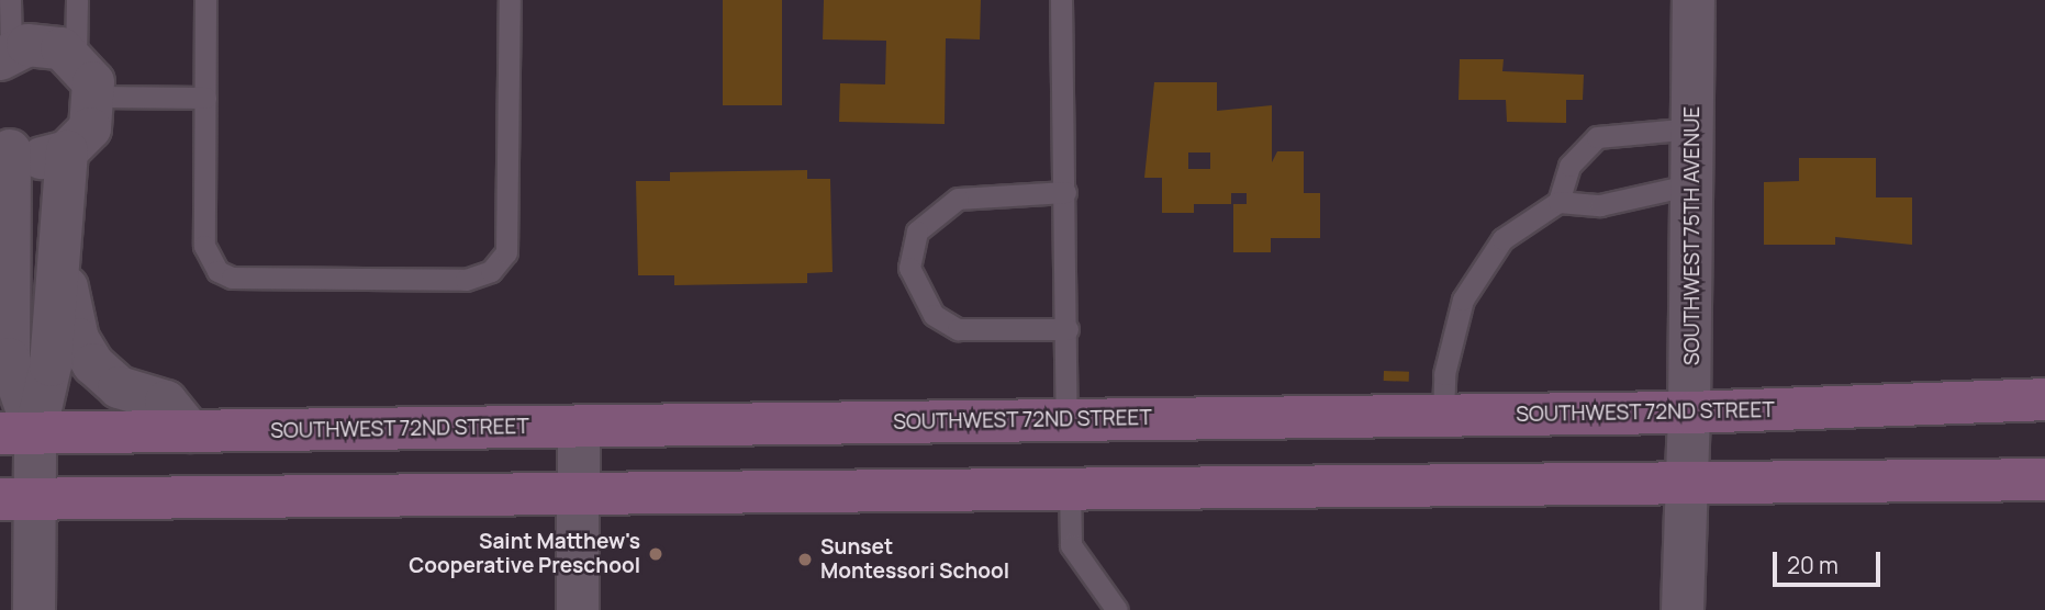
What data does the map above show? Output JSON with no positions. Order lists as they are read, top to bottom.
{
  "streets": {
    "main road": ["SOUTHWEST 72ND STREET"],
    "street": ["SOUTHWEST 75TH AVENUE"]
  },
  "crossings": [
    ["SOUTHWEST 75TH AVENUE", "SOUTHWEST 72ND STREET"]
  ],
  "places": ["Saint Matthew's Cooperative Preschool", "Sunset Montessori School"],
  "scale_bar": "20 m"
}
